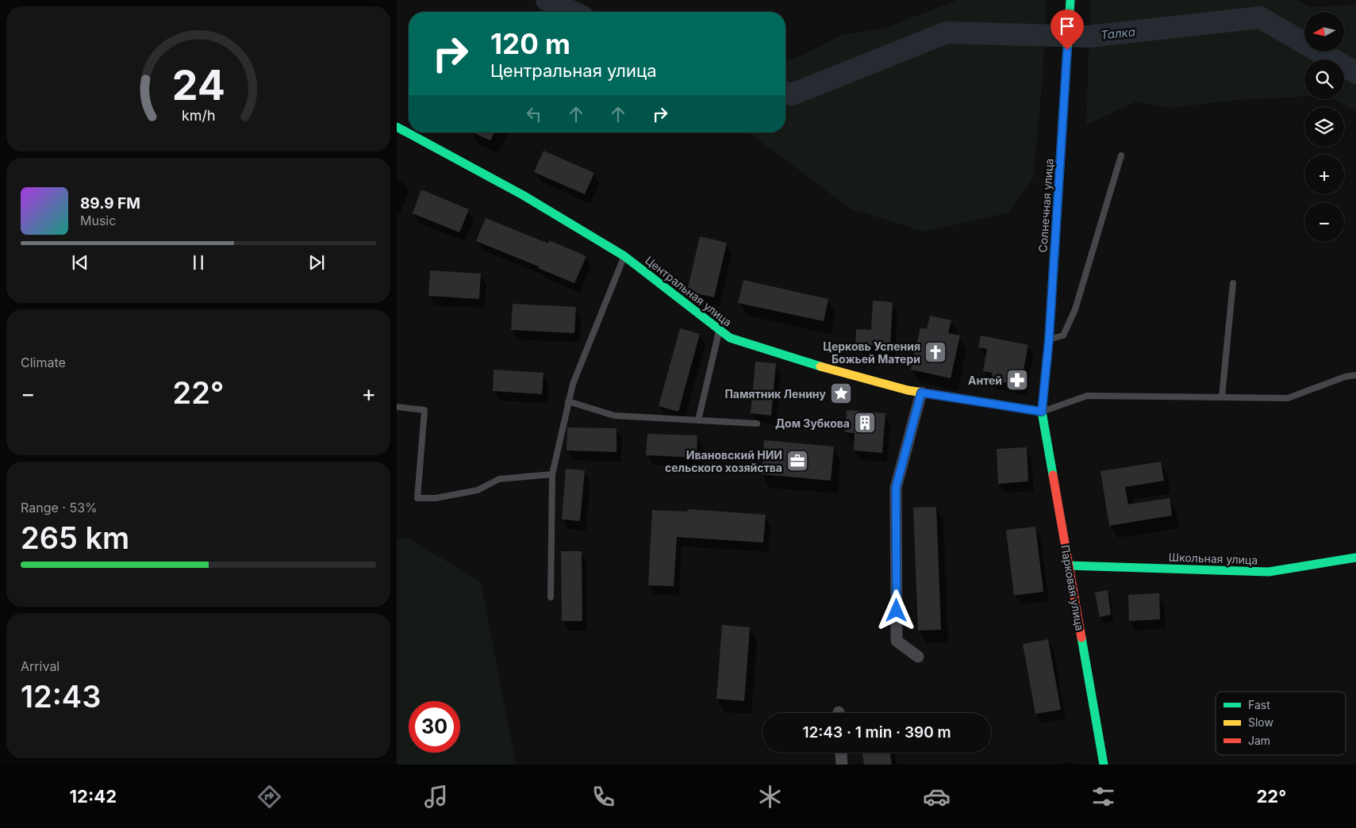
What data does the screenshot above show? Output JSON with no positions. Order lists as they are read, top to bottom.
{
  "streets": {
    "street": [
      "Солнечная улица",
      "Центральная улица",
      "Школьная улица",
      "Парковая улица"
    ]
  },
  "crossings": [
    ["Солнечная улица", "Центральная улица"],
    ["Солнечная улица", "Парковая улица"],
    ["Центральная улица", "Парковая улица"],
    ["Школьная улица", "Парковая улица"]
  ],
  "water": ["Талка"],
  "places": {
    "church": ["Церковь Успения Божьей Матери"],
    "pharmacy": ["Антей"],
    "place": ["Памятник Ленину"],
    "building": ["Дом Зубкова"],
    "office": ["Ивановский НИИ сельского хозяйства"]
  },
  "legend": ["Fast", "Slow", "Jam"],
  "north": "left",
  "page": {
    "map_buttons": ["+", "−"],
    "turn": ["120 m", "Центральная улица"],
    "song": ["89.9 FM", "Music"],
    "tile": [
      "Climate",
      ["Range · 53%", "265 km"],
      ["Arrival", "12:43"]
    ],
    "heat": ["−", "22°", "+"],
    "limit": "30",
    "trip": "12:43 · 1 min · 390 m",
    "tabs": ["12:42", "22°"],
    "gauge": ["24", "km/h"]
  }
}
